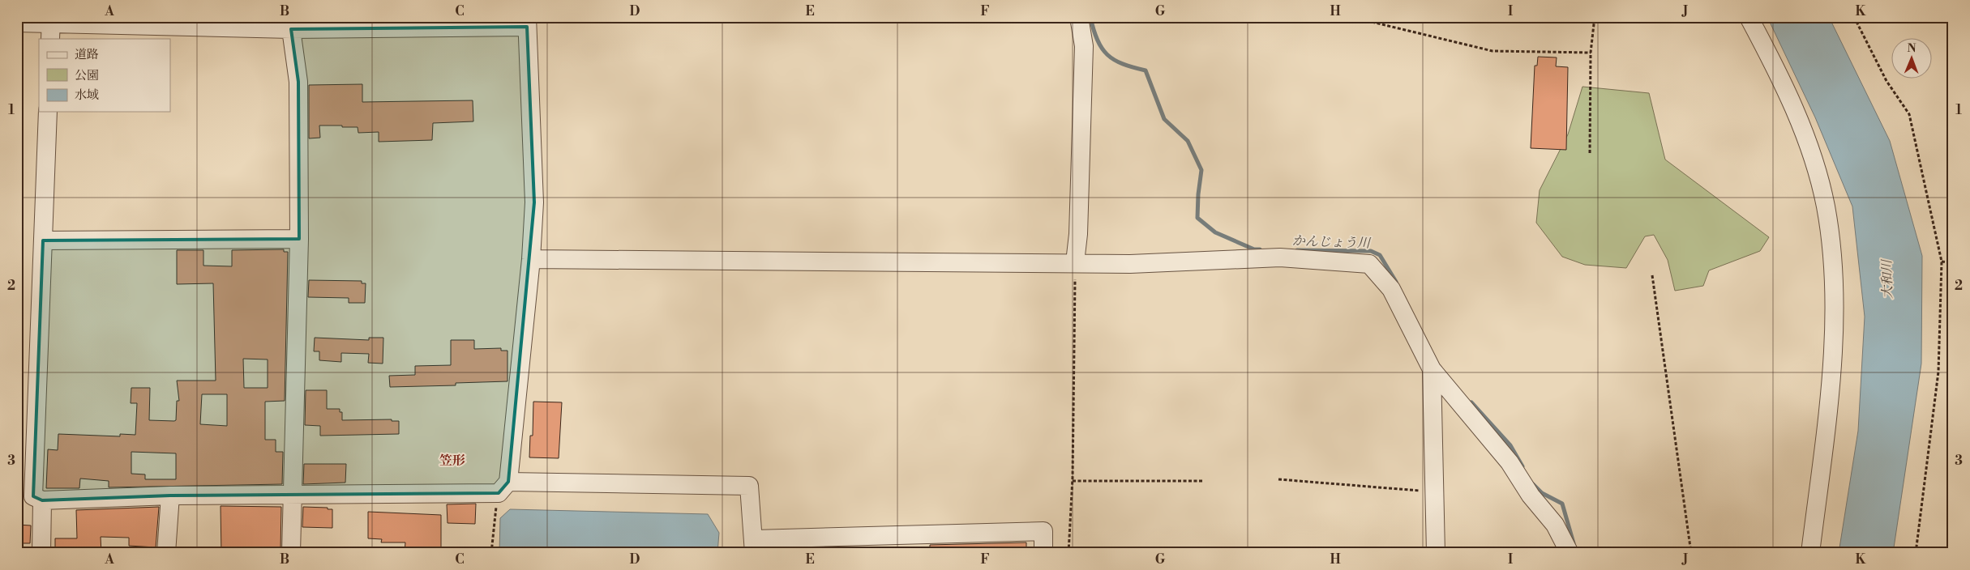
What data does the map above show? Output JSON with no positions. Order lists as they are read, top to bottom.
{
  "districts": ["笠形"],
  "water": ["かんじょう川", "大和川"],
  "legend": ["道路", "公園", "水域"],
  "north": "top",
  "grid": {
    "columns": [
      "A",
      "B",
      "C",
      "D",
      "E",
      "F",
      "G",
      "H",
      "I",
      "J",
      "K"
    ],
    "rows": ["1", "2", "3"]
  }
}
